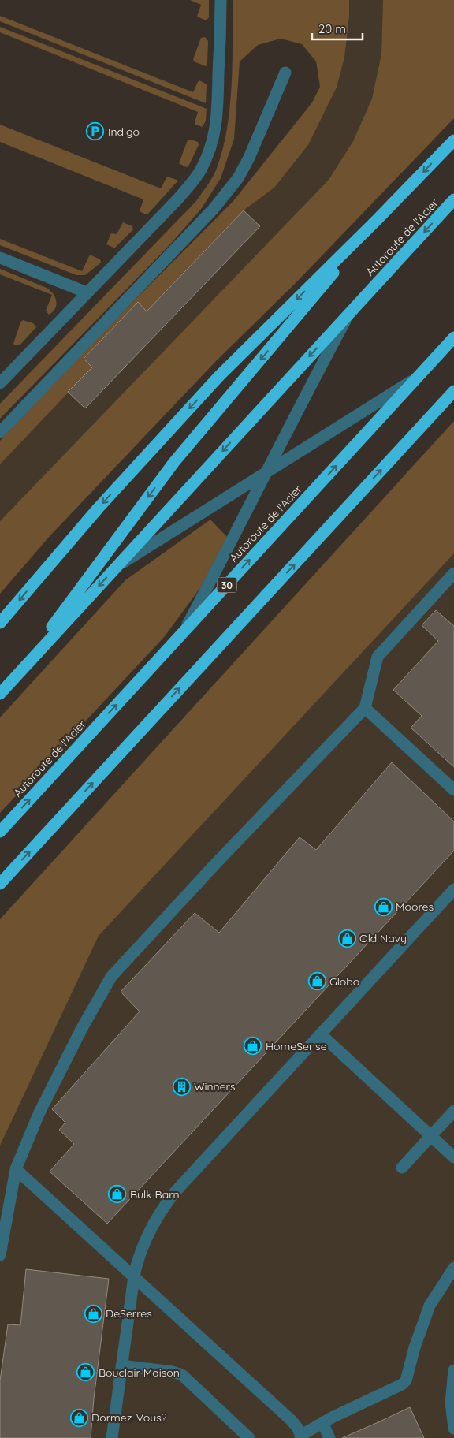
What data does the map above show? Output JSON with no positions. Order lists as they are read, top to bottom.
{
  "streets": {
    "highway": ["Autoroute de l'Acier", "30"]
  },
  "places": {
    "parking": ["Indigo"],
    "shop": [
      "Moores",
      "Old Navy",
      "Globo",
      "HomeSense",
      "Bulk Barn",
      "DeSerres",
      "Bouclair Maison",
      "Dormez-Vous?"
    ],
    "building": ["Winners"]
  },
  "scale_bar": "20 m"
}
